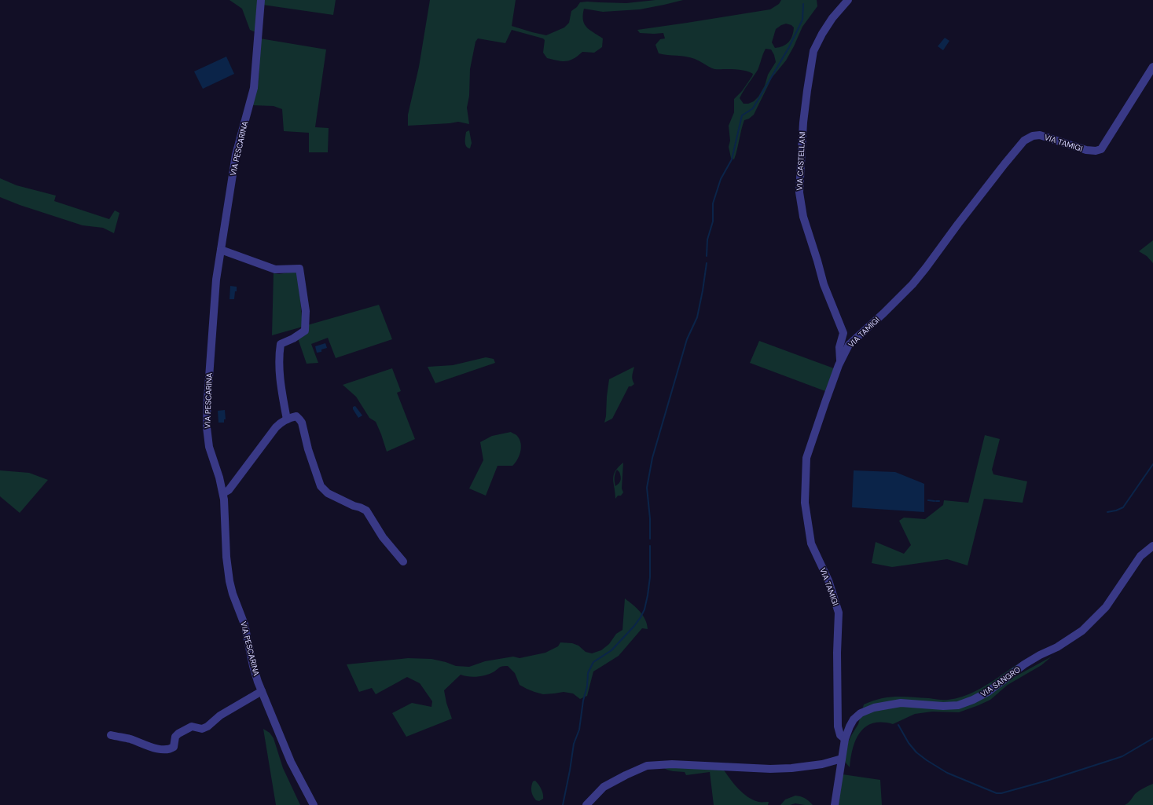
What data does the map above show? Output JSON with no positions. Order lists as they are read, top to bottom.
{
  "streets": {
    "street": [
      "VIA TAMIGI",
      "VIA PESCARINA",
      "VIA CASTELLANI",
      "VIA SANGRO"
    ]
  },
  "crossings": [
    ["VIA TAMIGI", "VIA CASTELLANI"],
    ["VIA TAMIGI", "VIA SANGRO"]
  ]
}
